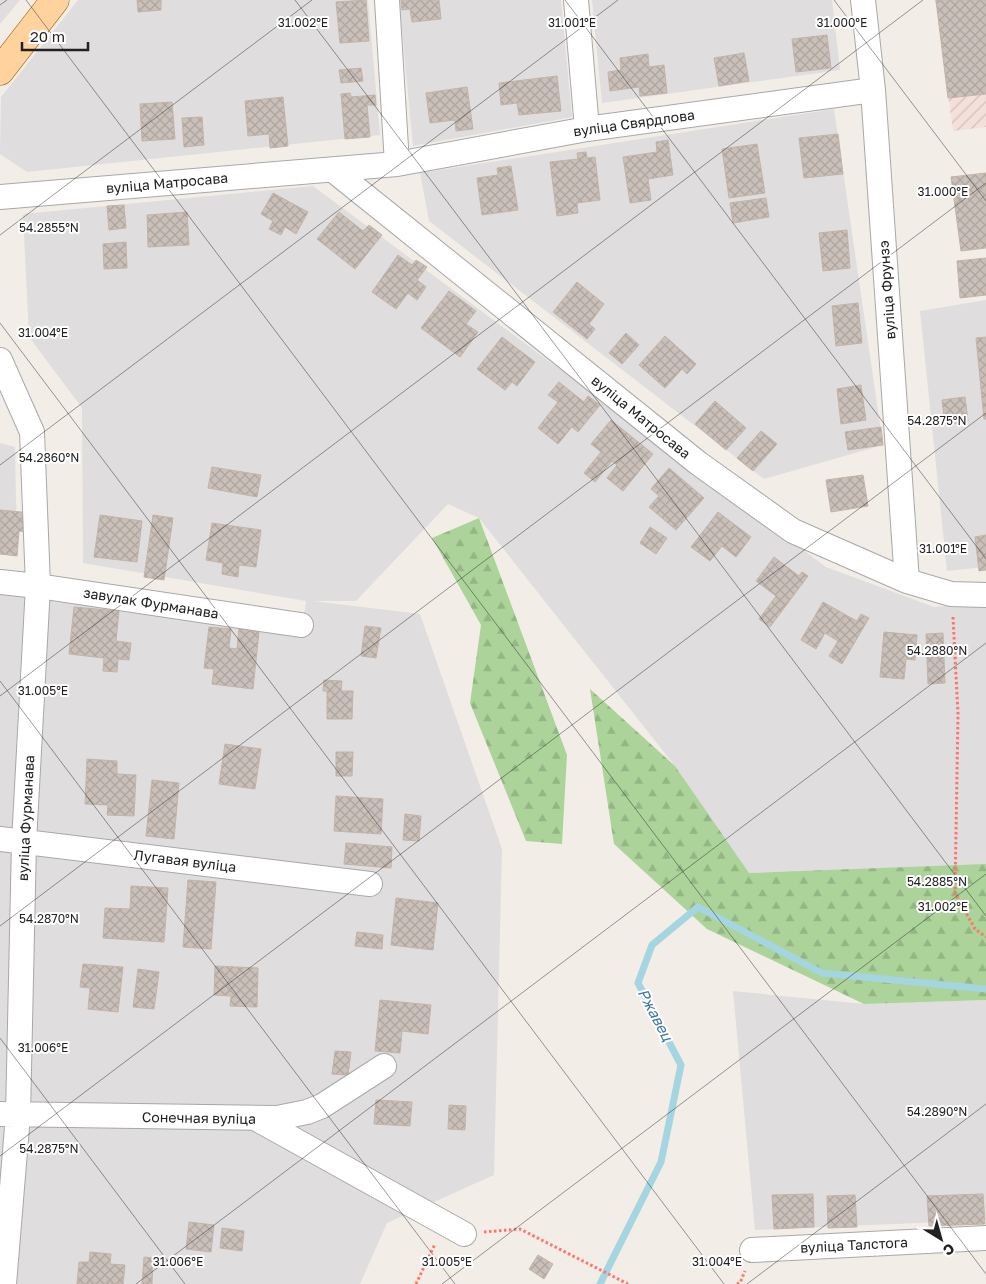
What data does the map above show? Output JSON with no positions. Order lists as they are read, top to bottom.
{
  "streets": {
    "street": [
      "вуліца Свярдлова",
      "вуліца Матросава",
      "вуліца Фрунзэ",
      "завулак Фурманава",
      "вуліца Фурманава",
      "Лугавая вуліца",
      "Сонечная вуліца",
      "вуліца Талстога"
    ]
  },
  "crossings": [
    ["вуліца Свярдлова", "вуліца Матросава"],
    ["вуліца Свярдлова", "вуліца Фрунзэ"],
    ["вуліца Матросава", "вуліца Фрунзэ"],
    ["завулак Фурманава", "вуліца Фурманава"],
    ["вуліца Фурманава", "Лугавая вуліца"],
    ["вуліца Фурманава", "Сонечная вуліца"]
  ],
  "water": ["Ржавец"],
  "scale_bar": "20 m",
  "north": "bottom right",
  "coordinates": [
    "31.002°E",
    "31.001°E",
    "31.000°E",
    "54.2855°N",
    "31.004°E",
    "54.2875°N",
    "54.2860°N",
    "54.2880°N",
    "31.005°E",
    "54.2885°N",
    "54.2870°N",
    "31.006°E",
    "54.2890°N"
  ]
}
